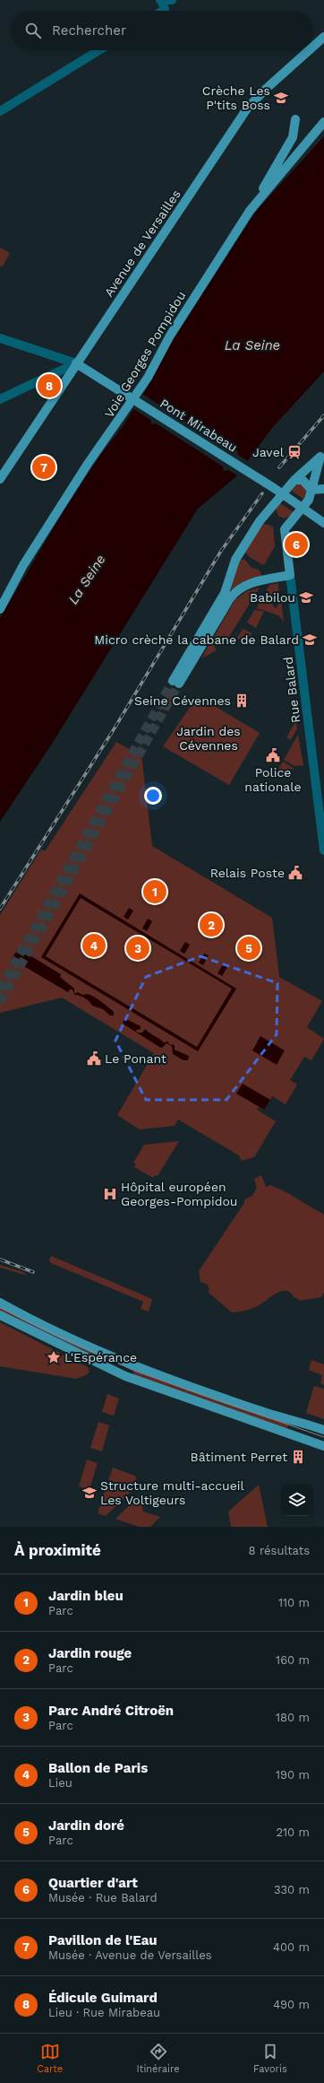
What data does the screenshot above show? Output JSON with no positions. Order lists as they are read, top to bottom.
{
  "streets": {
    "main road": [
      "Avenue de Versailles",
      "Voie Georges Pompidou",
      "Pont Mirabeau",
      "Rue Balard"
    ]
  },
  "crossings": [
    ["Avenue de Versailles", "Pont Mirabeau"],
    ["Pont Mirabeau", "Rue Balard"]
  ],
  "water": ["La Seine"],
  "parks": ["Jardin des Cévennes"],
  "places": {
    "school or university": [
      "Crèche Les P'tits Boss",
      "Babilou",
      "Micro crèche la cabane de Balard",
      "Structure multi-accueil Les Voltigeurs"
    ],
    "station": ["Javel"],
    "building": ["Seine Cévennes", "Bâtiment Perret"],
    "public building": ["Police nationale", "Relais Poste", "Le Ponant"],
    "hospital": ["Hôpital européen Georges-Pompidou"],
    "place": ["L'Espérance"]
  },
  "page": {
    "search": "Rechercher",
    "pins": [
      "8",
      "7",
      "6",
      "1",
      "2",
      "4",
      "3",
      "5"
    ],
    "heading": ["À proximité", "8 résultats"],
    "list": [
      {
        "mark": "1",
        "name": "Jardin bleu",
        "note": "Parc",
        "value": "110 m"
      },
      {
        "mark": "2",
        "name": "Jardin rouge",
        "note": "Parc",
        "value": "160 m"
      },
      {
        "mark": "3",
        "name": "Parc André Citroën",
        "note": "Parc",
        "value": "180 m"
      },
      {
        "mark": "4",
        "name": "Ballon de Paris",
        "note": "Lieu",
        "value": "190 m"
      },
      {
        "mark": "5",
        "name": "Jardin doré",
        "note": "Parc",
        "value": "210 m"
      },
      {
        "mark": "6",
        "name": "Quartier d'art",
        "note": "Musée · Rue Balard",
        "value": "330 m"
      },
      {
        "mark": "7",
        "name": "Pavillon de l'Eau",
        "note": "Musée · Avenue de Versailles",
        "value": "400 m"
      },
      {
        "mark": "8",
        "name": "Édicule Guimard",
        "note": "Lieu · Rue Mirabeau",
        "value": "490 m"
      }
    ],
    "nav": ["Carte", "Itinéraire", "Favoris"]
  }
}
